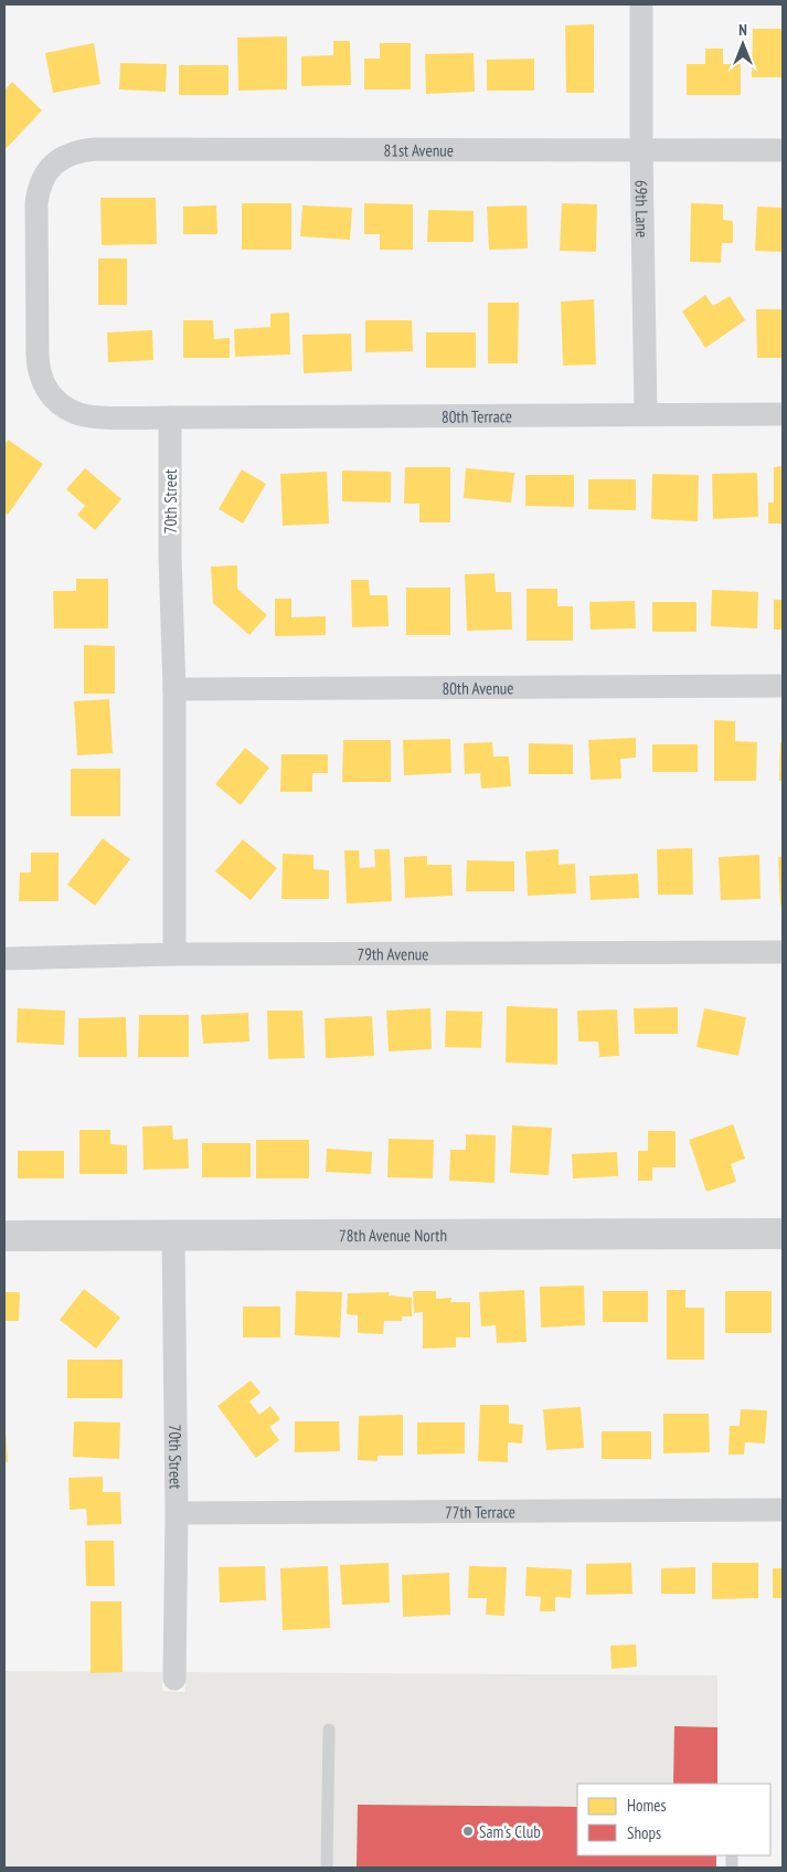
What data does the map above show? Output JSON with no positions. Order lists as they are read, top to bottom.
{
  "streets": {
    "street": [
      "81st Avenue",
      "69th Lane",
      "80th Terrace",
      "70th Street",
      "80th Avenue",
      "79th Avenue",
      "78th Avenue North",
      "77th Terrace"
    ]
  },
  "crossings": [
    ["81st Avenue", "69th Lane"],
    ["81st Avenue", "80th Terrace"],
    ["81st Avenue", "70th Street"],
    ["69th Lane", "80th Terrace"],
    ["80th Terrace", "70th Street"],
    ["70th Street", "80th Avenue"],
    ["70th Street", "79th Avenue"],
    ["70th Street", "78th Avenue North"],
    ["70th Street", "77th Terrace"]
  ],
  "places": ["Sam's Club"],
  "legend": ["Homes", "Shops"],
  "north": "top"
}
